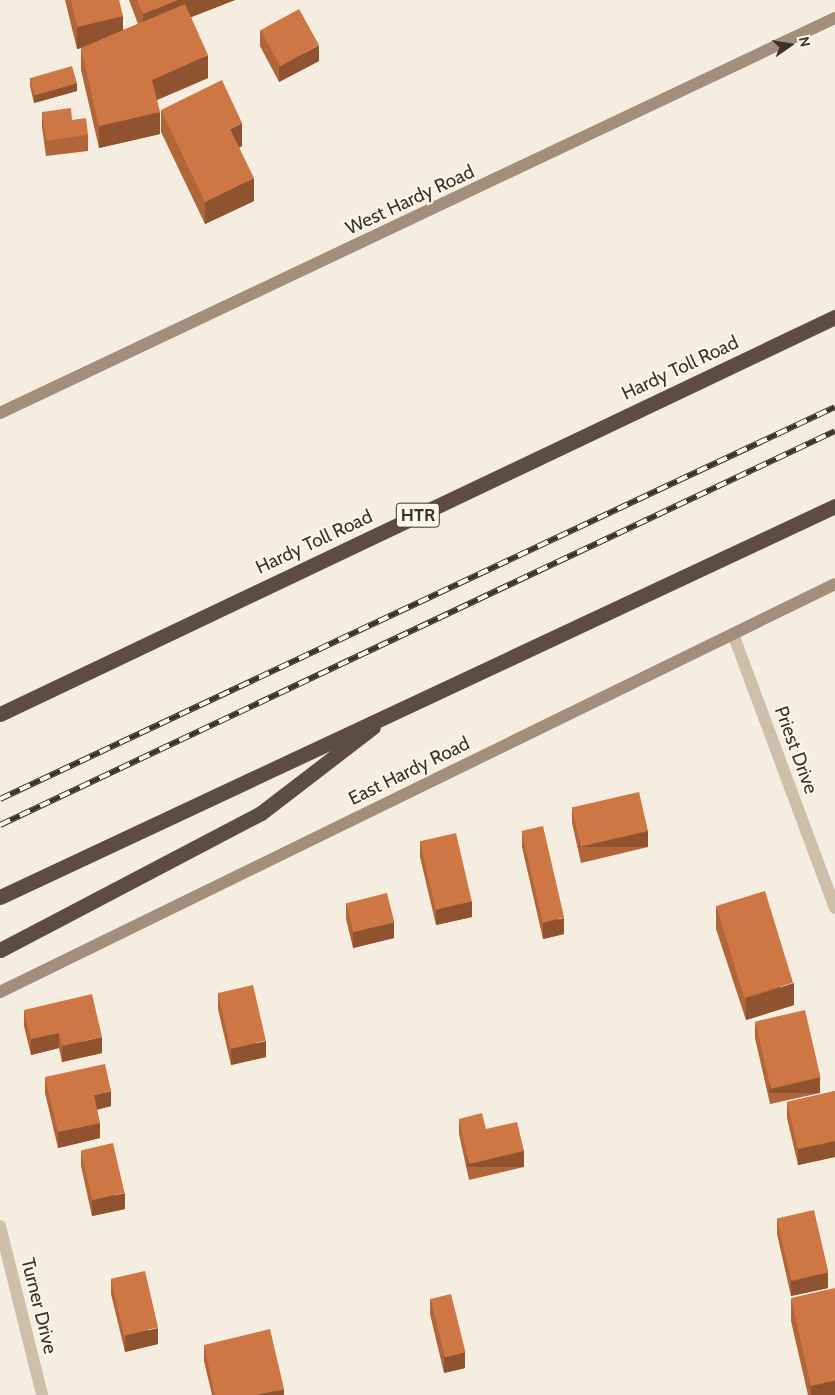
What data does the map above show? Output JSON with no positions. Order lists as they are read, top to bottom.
{
  "streets": {
    "highway": ["Hardy Toll Road", "HTR"],
    "main road": ["West Hardy Road", "East Hardy Road"],
    "street": ["Priest Drive", "Turner Drive"]
  },
  "crossings": [
    ["Priest Drive", "East Hardy Road"]
  ],
  "north": "right"
}
